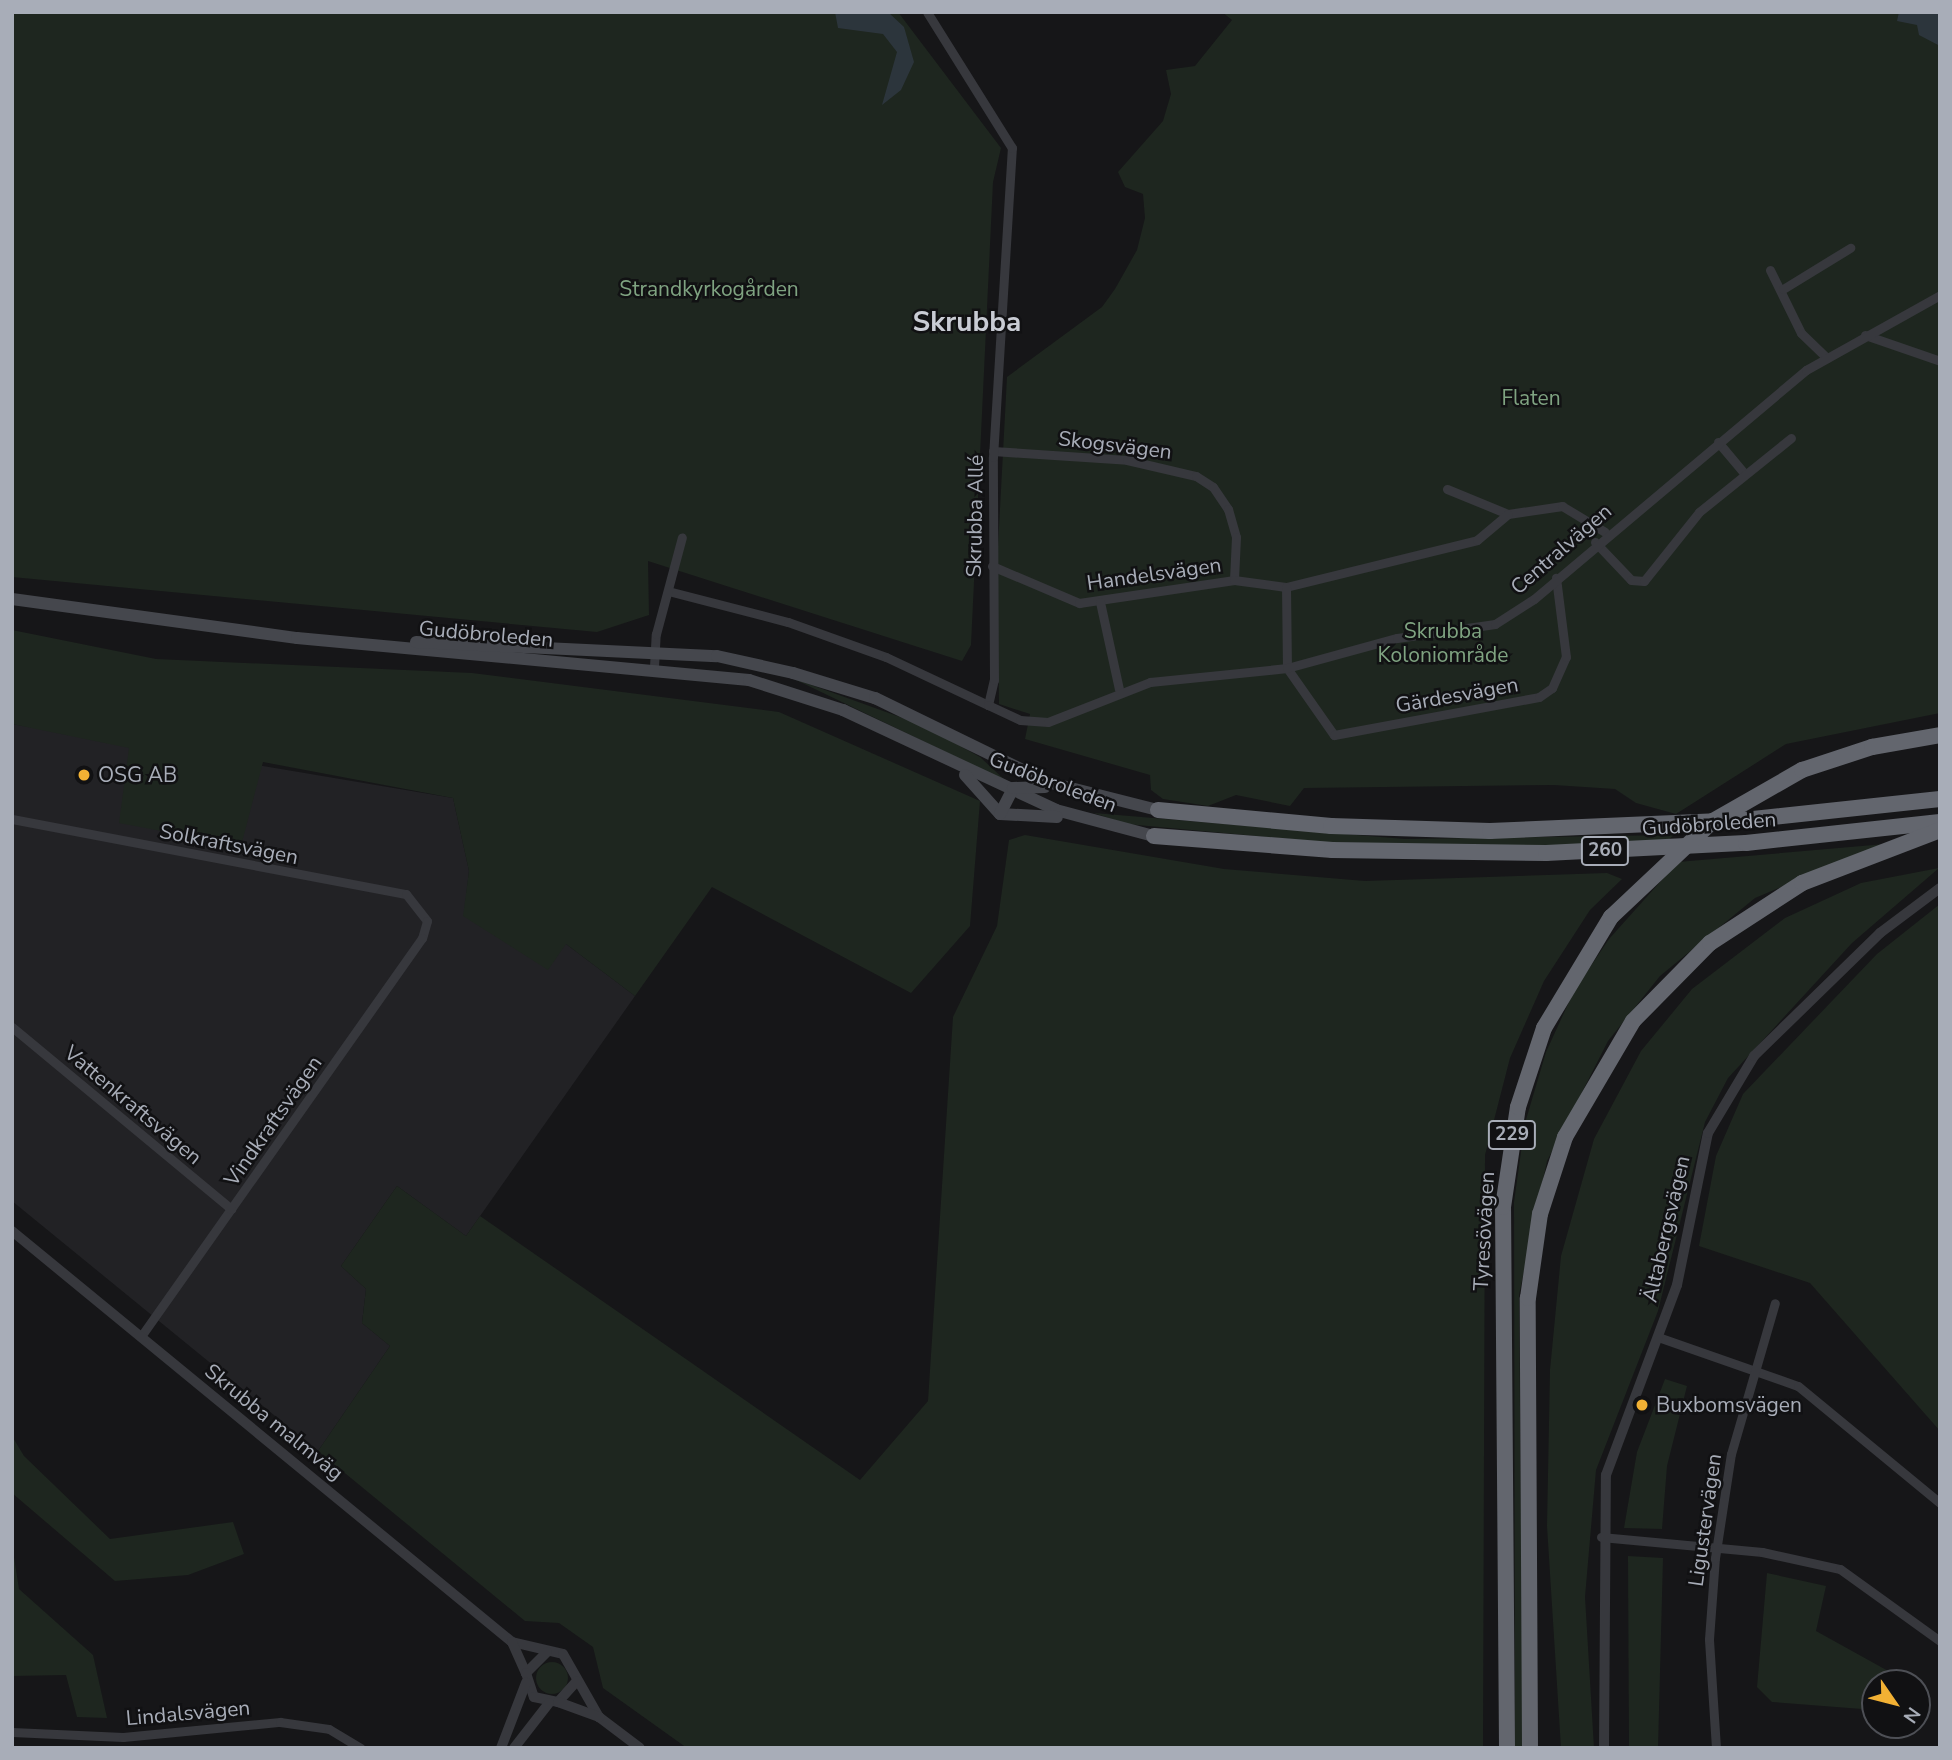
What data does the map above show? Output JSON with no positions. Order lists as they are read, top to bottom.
{
  "streets": {
    "highway": [
      "Gudöbroleden",
      "260",
      "229",
      "Tyresövägen"
    ],
    "street": [
      "Skogsvägen",
      "Skrubba Allé",
      "Centralvägen",
      "Handelsvägen",
      "Gärdesvägen",
      "Solkraftsvägen",
      "Vattenkraftsvägen",
      "Vindkraftsvägen",
      "Ältabergsvägen",
      "Skrubba malmväg",
      "Ligustervägen",
      "Lindalsvägen"
    ]
  },
  "crossings": [
    ["Skogsvägen", "Skrubba Allé"],
    ["Skogsvägen", "Handelsvägen"],
    ["Skrubba Allé", "Centralvägen"],
    ["Skrubba Allé", "Handelsvägen"],
    ["Centralvägen", "Gärdesvägen"],
    ["Solkraftsvägen", "Vindkraftsvägen"],
    ["Vattenkraftsvägen", "Vindkraftsvägen"],
    ["Vindkraftsvägen", "Skrubba malmväg"]
  ],
  "districts": ["Skrubba"],
  "parks": ["Strandkyrkogården", "Flaten", "Skrubba Koloniområde"],
  "places": ["OSG AB", "Buxbomsvägen"],
  "north": "bottom right"
}
